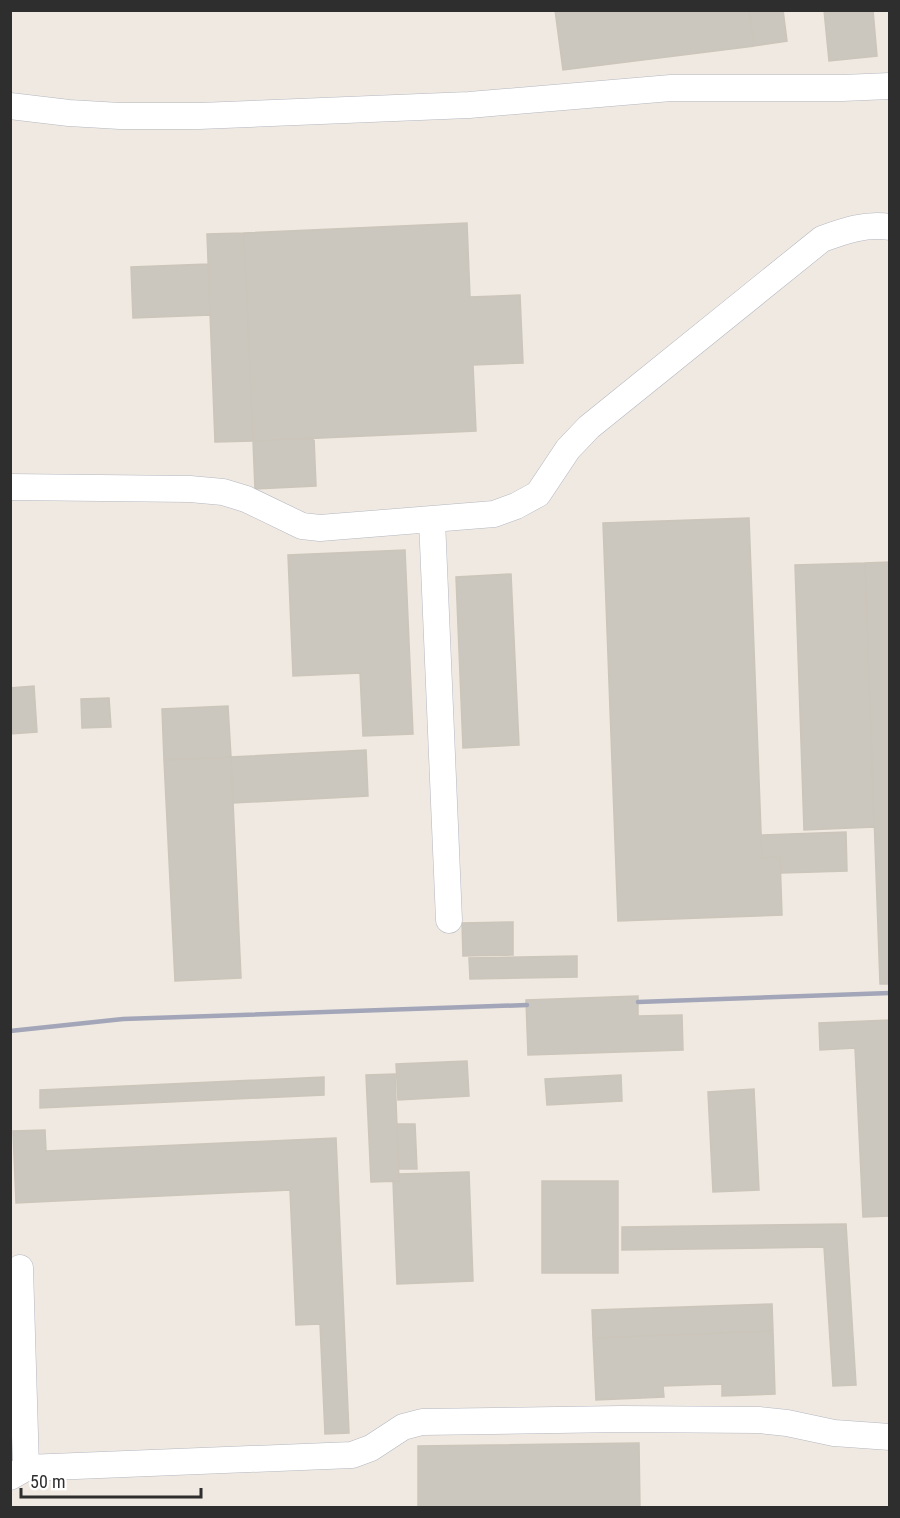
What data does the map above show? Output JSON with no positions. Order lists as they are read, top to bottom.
{
  "scale_bar": "50 m"
}
